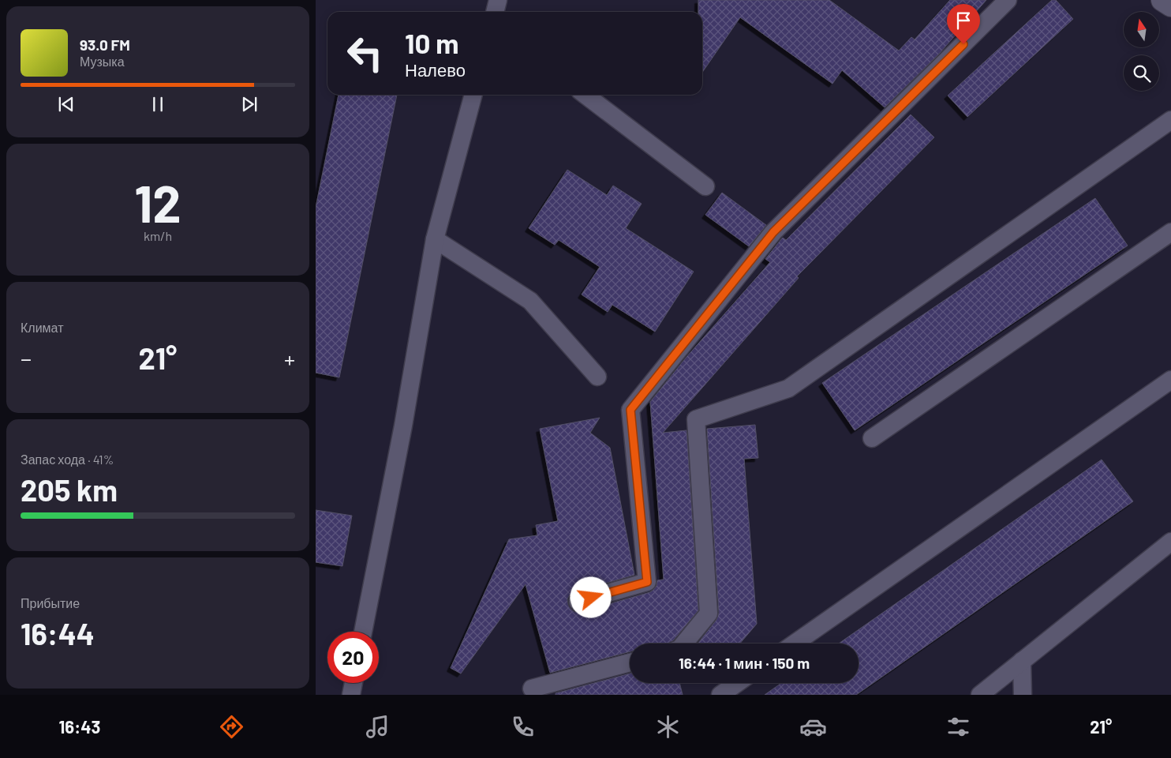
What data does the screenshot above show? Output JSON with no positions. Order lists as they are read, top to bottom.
{
  "north": "top",
  "page": {
    "turn": ["10 m", "Налево"],
    "song": ["93.0 FM", "Музыка"],
    "tile": [
      ["12", "km/h"],
      "Климат",
      ["Запас хода · 41%", "205 km"],
      ["Прибытие", "16:44"]
    ],
    "heat": ["−", "21°", "+"],
    "limit": "20",
    "trip": "16:44 · 1 мин · 150 m",
    "tabs": ["16:43", "21°"]
  }
}
